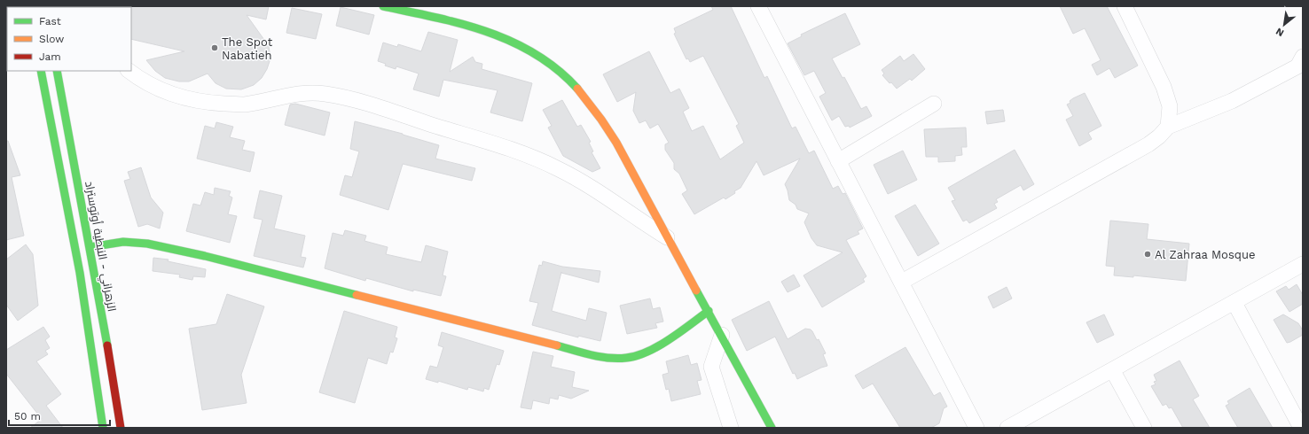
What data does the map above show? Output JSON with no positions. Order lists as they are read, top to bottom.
{
  "streets": {
    "main road": ["الزهراني - النبطية أوتوستراد"]
  },
  "places": ["The Spot Nabatieh", "Al Zahraa Mosque"],
  "legend": ["Fast", "Slow", "Jam"],
  "scale_bar": "50 m",
  "north": "bottom left"
}
